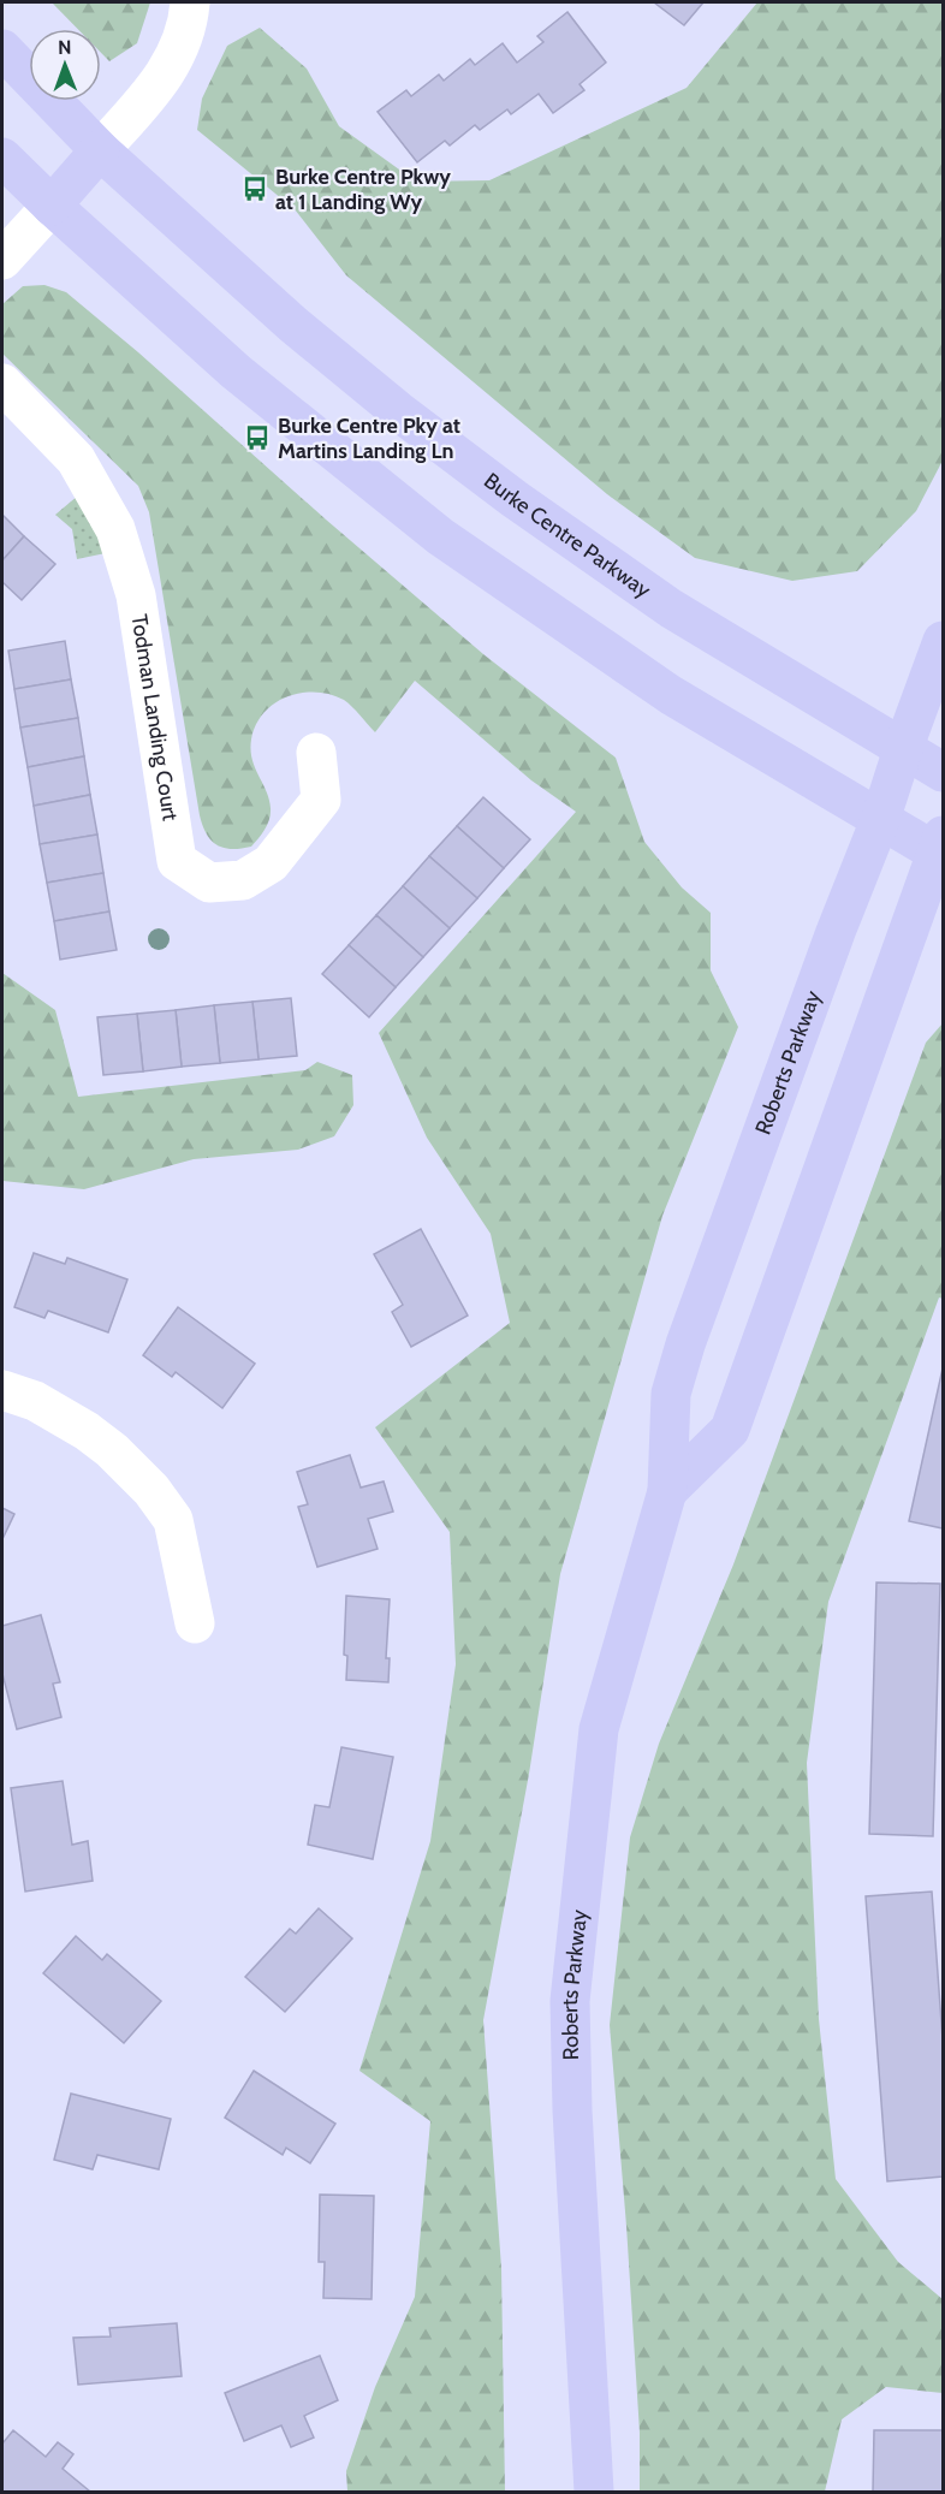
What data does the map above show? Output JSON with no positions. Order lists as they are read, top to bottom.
{
  "streets": {
    "main road": ["Burke Centre Parkway", "Roberts Parkway"],
    "street": ["Todman Landing Court"]
  },
  "crossings": [
    ["Burke Centre Parkway", "Roberts Parkway"]
  ],
  "places": {
    "bus stop": ["Burke Centre Pkwy at 1 Landing Wy", "Burke Centre Pky at Martins Landing Ln"]
  },
  "north": "top"
}
